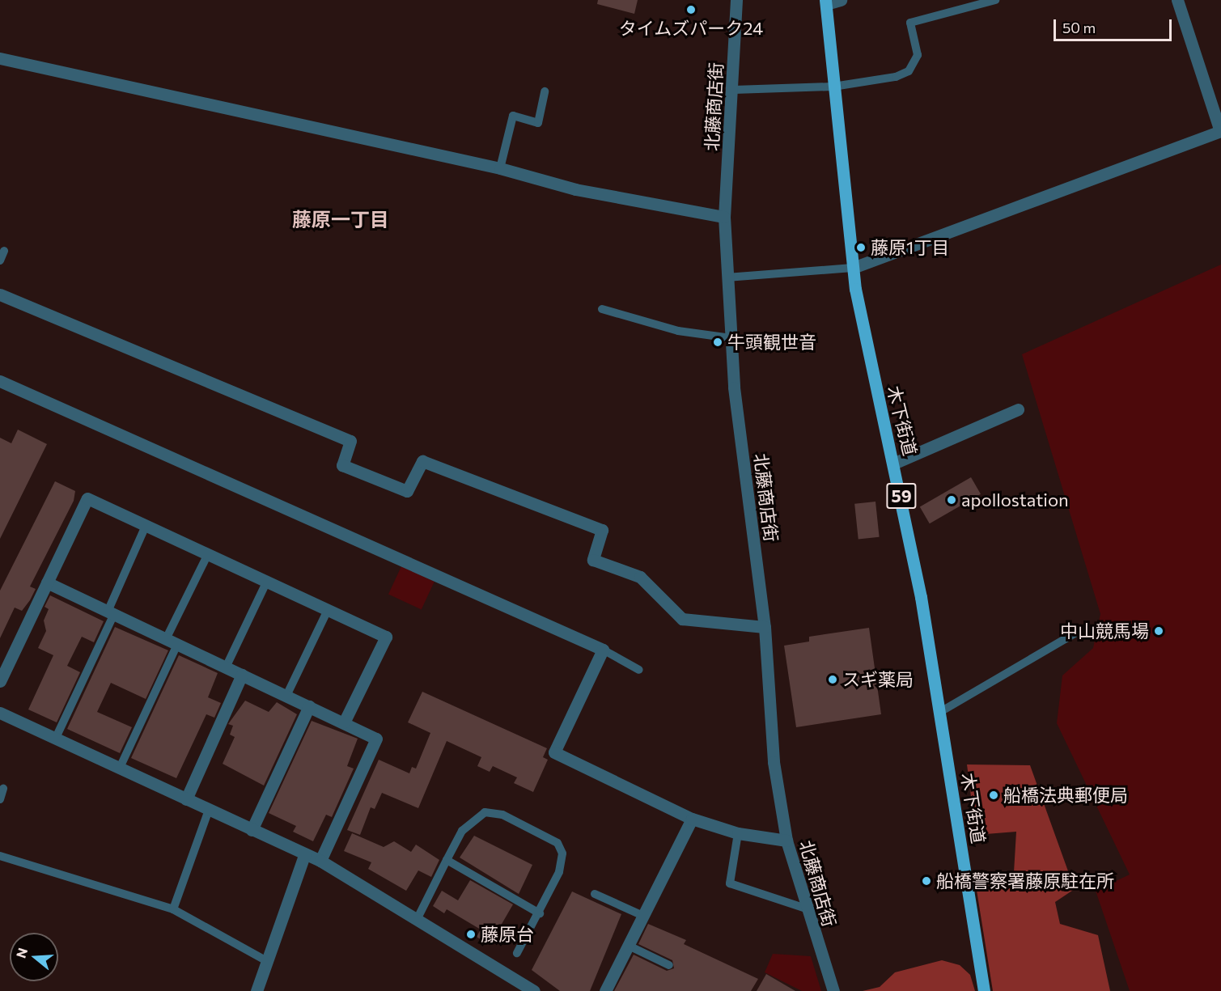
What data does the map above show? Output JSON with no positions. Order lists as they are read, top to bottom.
{
  "streets": {
    "main road": ["木下街道", "59"],
    "street": ["北藤商店街"]
  },
  "districts": ["藤原一丁目"],
  "places": [
    "タイムズパーク24",
    "藤原1丁目",
    "牛頭観世音",
    "apollostation",
    "中山競馬場",
    "スギ薬局",
    "船橋法典郵便局",
    "船橋警察署藤原駐在所",
    "藤原台"
  ],
  "scale_bar": "50 m",
  "north": "left"
}
